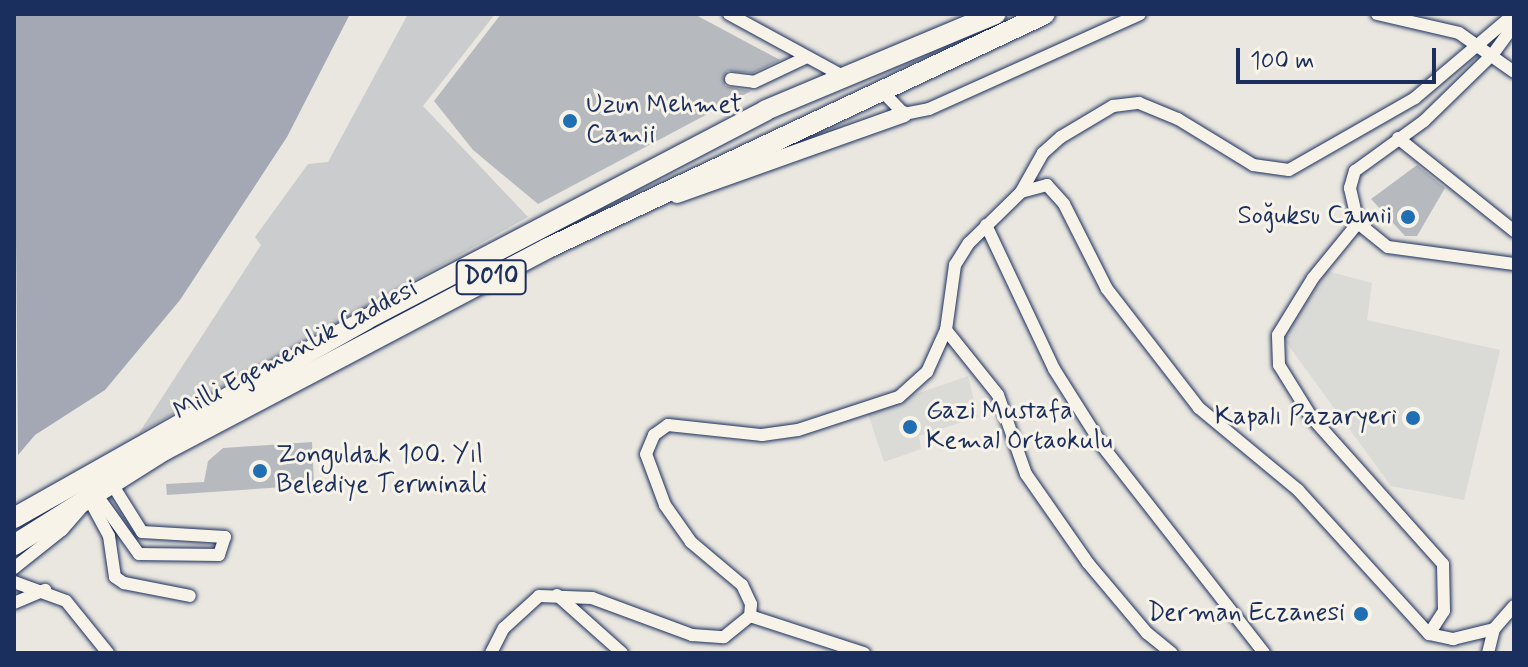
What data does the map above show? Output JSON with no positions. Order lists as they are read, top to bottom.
{
  "streets": {
    "highway": ["D010", "Milli Egemenlik Caddesi"]
  },
  "places": [
    "Uzun Mehmet Camii",
    "Soğuksu Camii",
    "Kapalı Pazaryeri",
    "Gazi Mustafa Kemal Ortaokulu",
    "Zonguldak 100. Yıl Belediye Terminali",
    "Derman Eczanesi"
  ],
  "scale_bar": "100 m"
}
